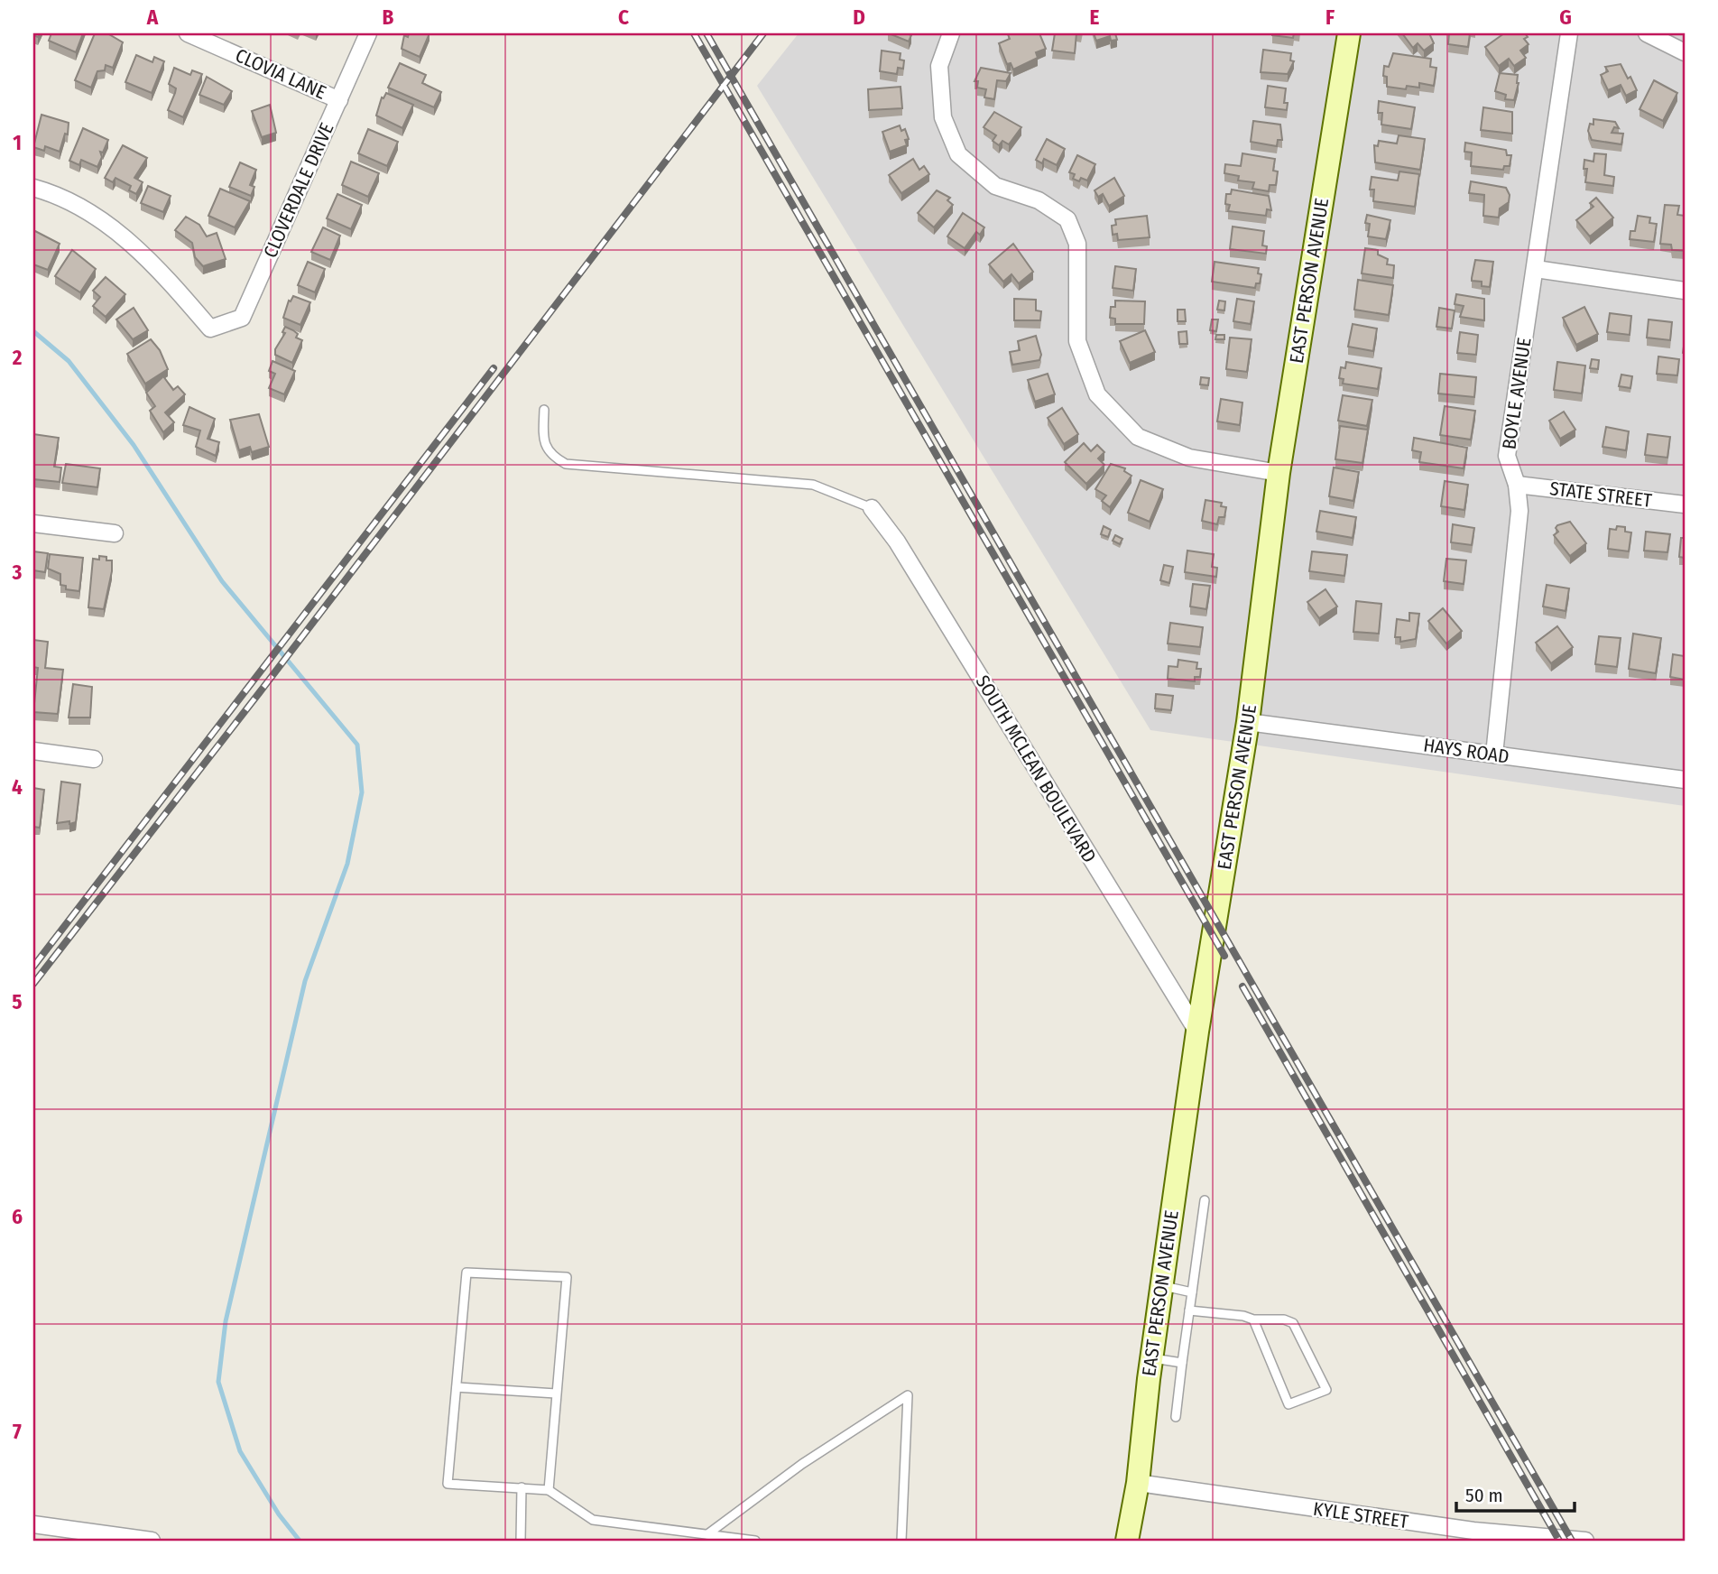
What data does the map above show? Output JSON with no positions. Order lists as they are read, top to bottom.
{
  "streets": {
    "main road": ["EAST PERSON AVENUE"],
    "street": [
      "CLOVIA LANE",
      "CLOVERDALE DRIVE",
      "BOYLE AVENUE",
      "STATE STREET",
      "HAYS ROAD",
      "SOUTH MCLEAN BOULEVARD",
      "KYLE STREET"
    ]
  },
  "crossings": [
    ["CLOVIA LANE", "CLOVERDALE DRIVE"],
    ["EAST PERSON AVENUE", "HAYS ROAD"],
    ["EAST PERSON AVENUE", "SOUTH MCLEAN BOULEVARD"],
    ["EAST PERSON AVENUE", "KYLE STREET"],
    ["BOYLE AVENUE", "STATE STREET"],
    ["BOYLE AVENUE", "HAYS ROAD"]
  ],
  "scale_bar": "50 m",
  "grid": {
    "columns": [
      "A",
      "B",
      "C",
      "D",
      "E",
      "F",
      "G"
    ],
    "rows": [
      "1",
      "2",
      "3",
      "4",
      "5",
      "6",
      "7"
    ]
  }
}
